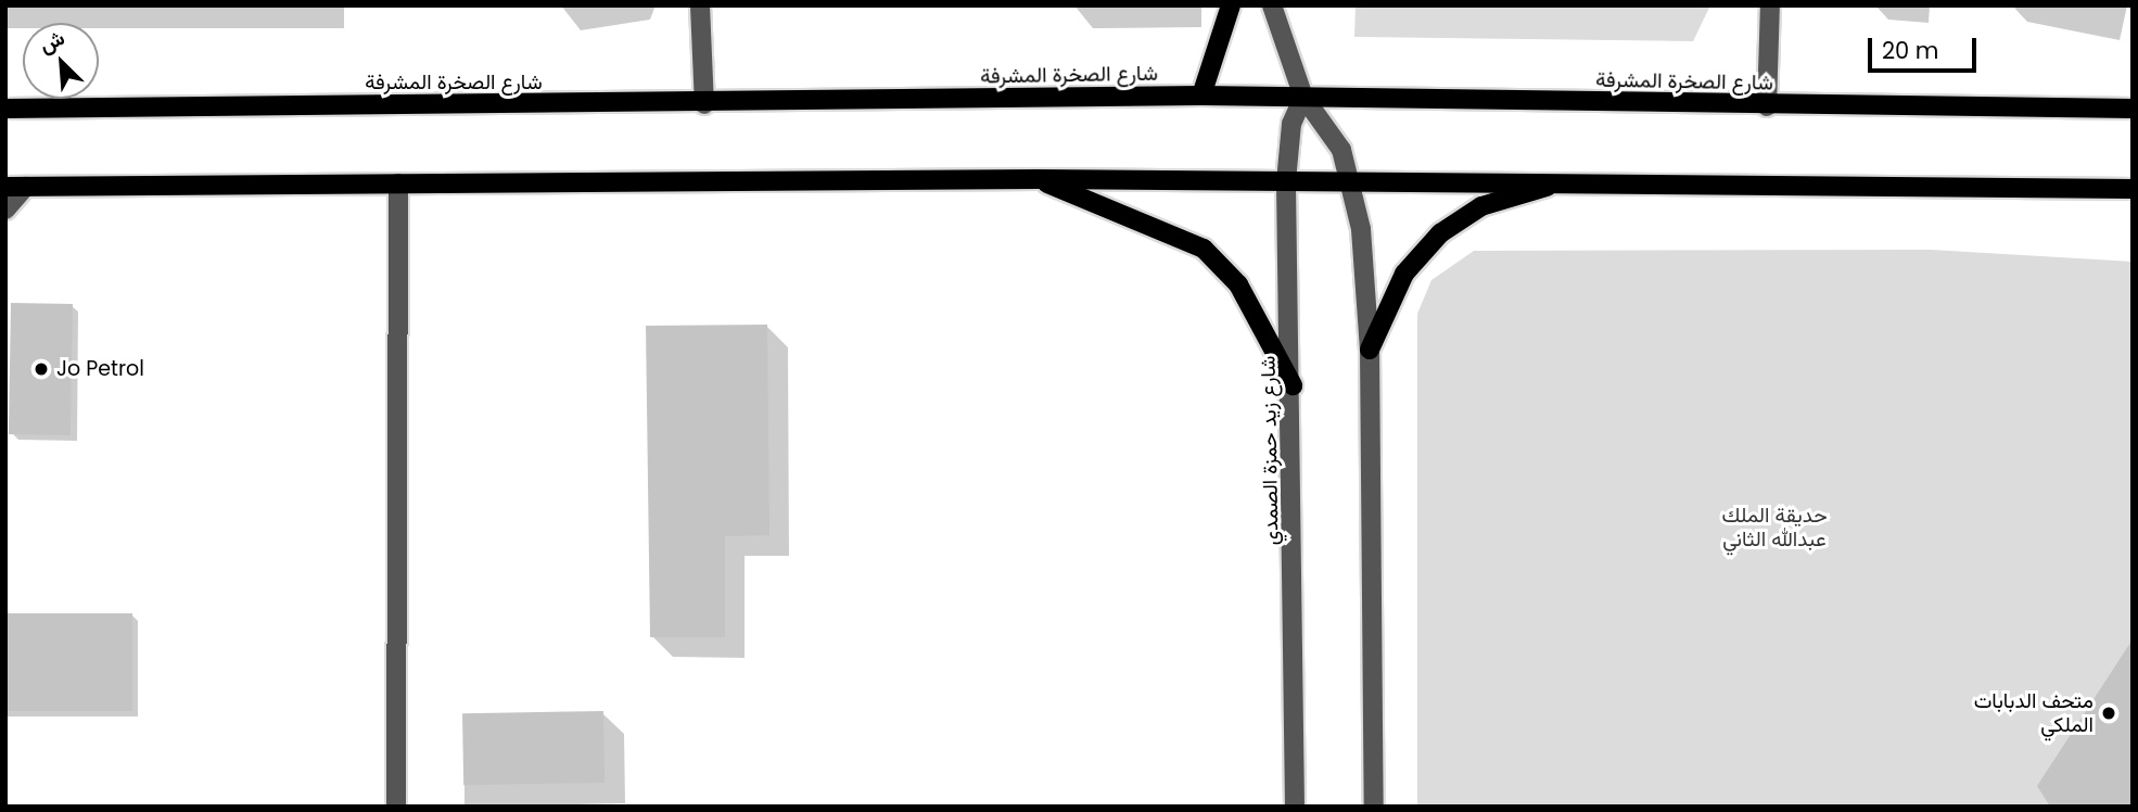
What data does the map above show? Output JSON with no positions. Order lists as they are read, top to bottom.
{
  "streets": {
    "main road": ["شارع الصخرة المشرفة"],
    "street": ["شارع زيد حمزة الصمدي"]
  },
  "crossings": [
    ["شارع الصخرة المشرفة", "شارع زيد حمزة الصمدي"]
  ],
  "parks": ["حديقة الملك عبدالله الثاني"],
  "places": ["Jo Petrol", "متحف الدبابات الملكي"],
  "scale_bar": "20 m",
  "north": "top left"
}
